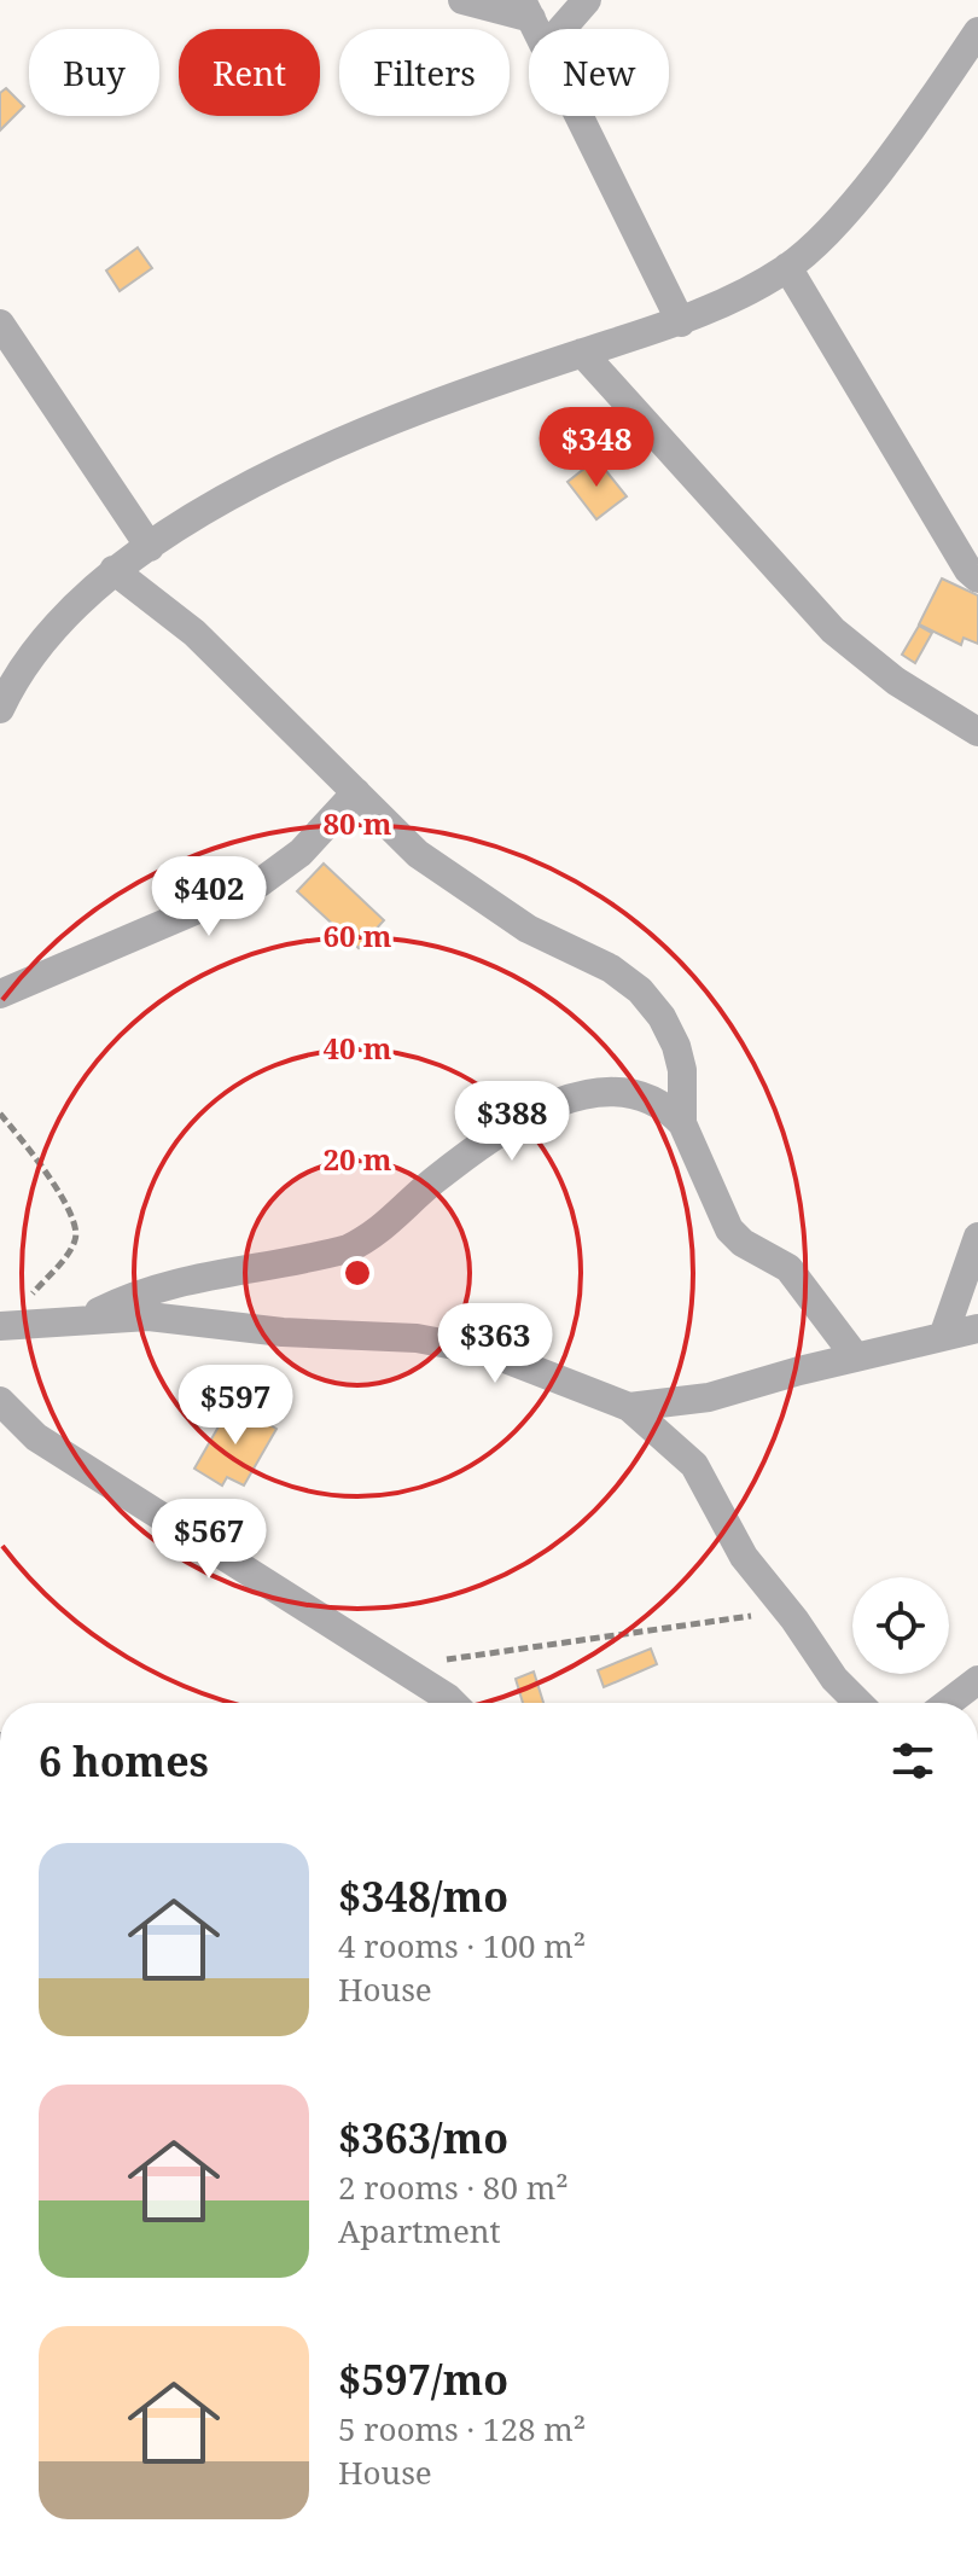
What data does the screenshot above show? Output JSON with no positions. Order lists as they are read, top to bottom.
{
  "page": {
    "chip": [
      "Buy",
      "Rent",
      "Filters",
      "New"
    ],
    "price": [
      "$348",
      "$402",
      "$388",
      "$363",
      "$597",
      "$567"
    ],
    "heading": "6 homes",
    "list": [
      {
        "name": "$348/mo",
        "note": "4 rooms · 100 m² · House"
      },
      {
        "name": "$363/mo",
        "note": "2 rooms · 80 m² · Apartment"
      },
      {
        "name": "$597/mo",
        "note": "5 rooms · 128 m² · House"
      }
    ]
  },
  "rings": [
    "80 m",
    "60 m",
    "40 m",
    "20 m"
  ]
}
